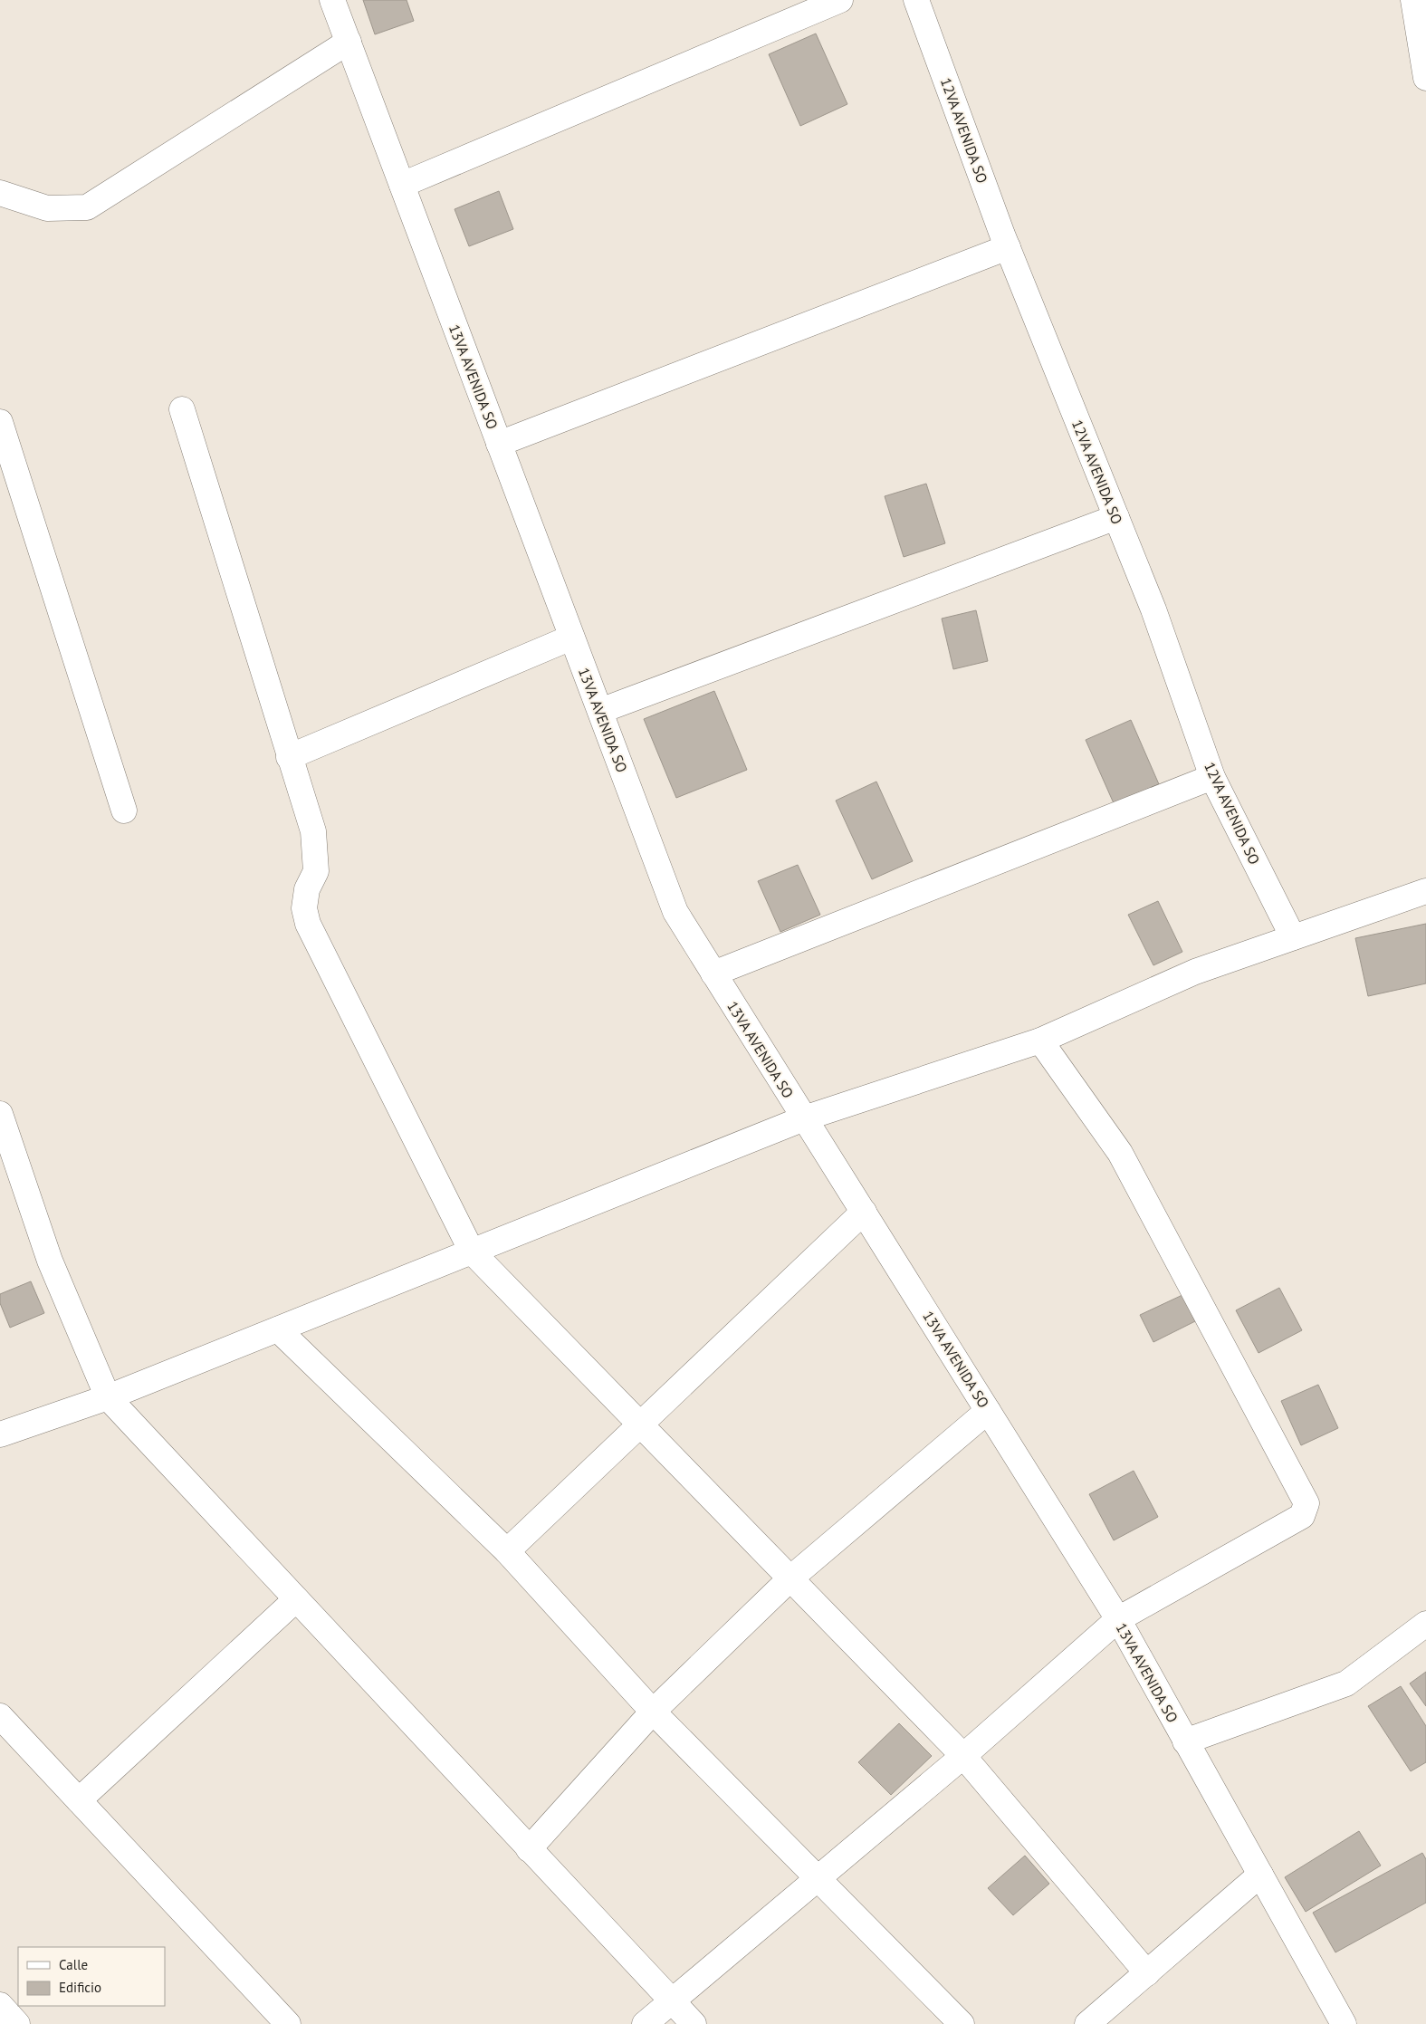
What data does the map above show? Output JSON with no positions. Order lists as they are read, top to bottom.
{
  "streets": {
    "street": ["12VA AVENIDA SO", "13VA AVENIDA SO"]
  },
  "legend": ["Calle", "Edificio"]
}
